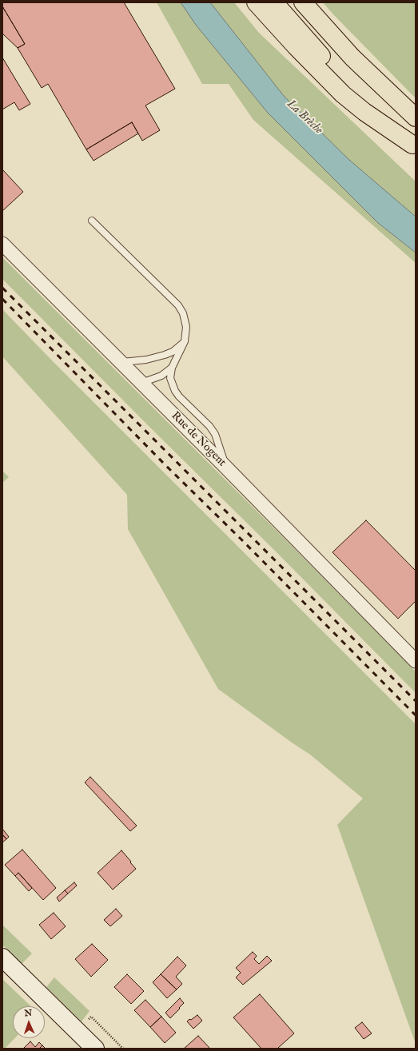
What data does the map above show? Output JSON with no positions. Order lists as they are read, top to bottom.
{
  "streets": {
    "street": ["Rue de Nogent"]
  },
  "water": ["La Brèche"],
  "north": "top"
}
